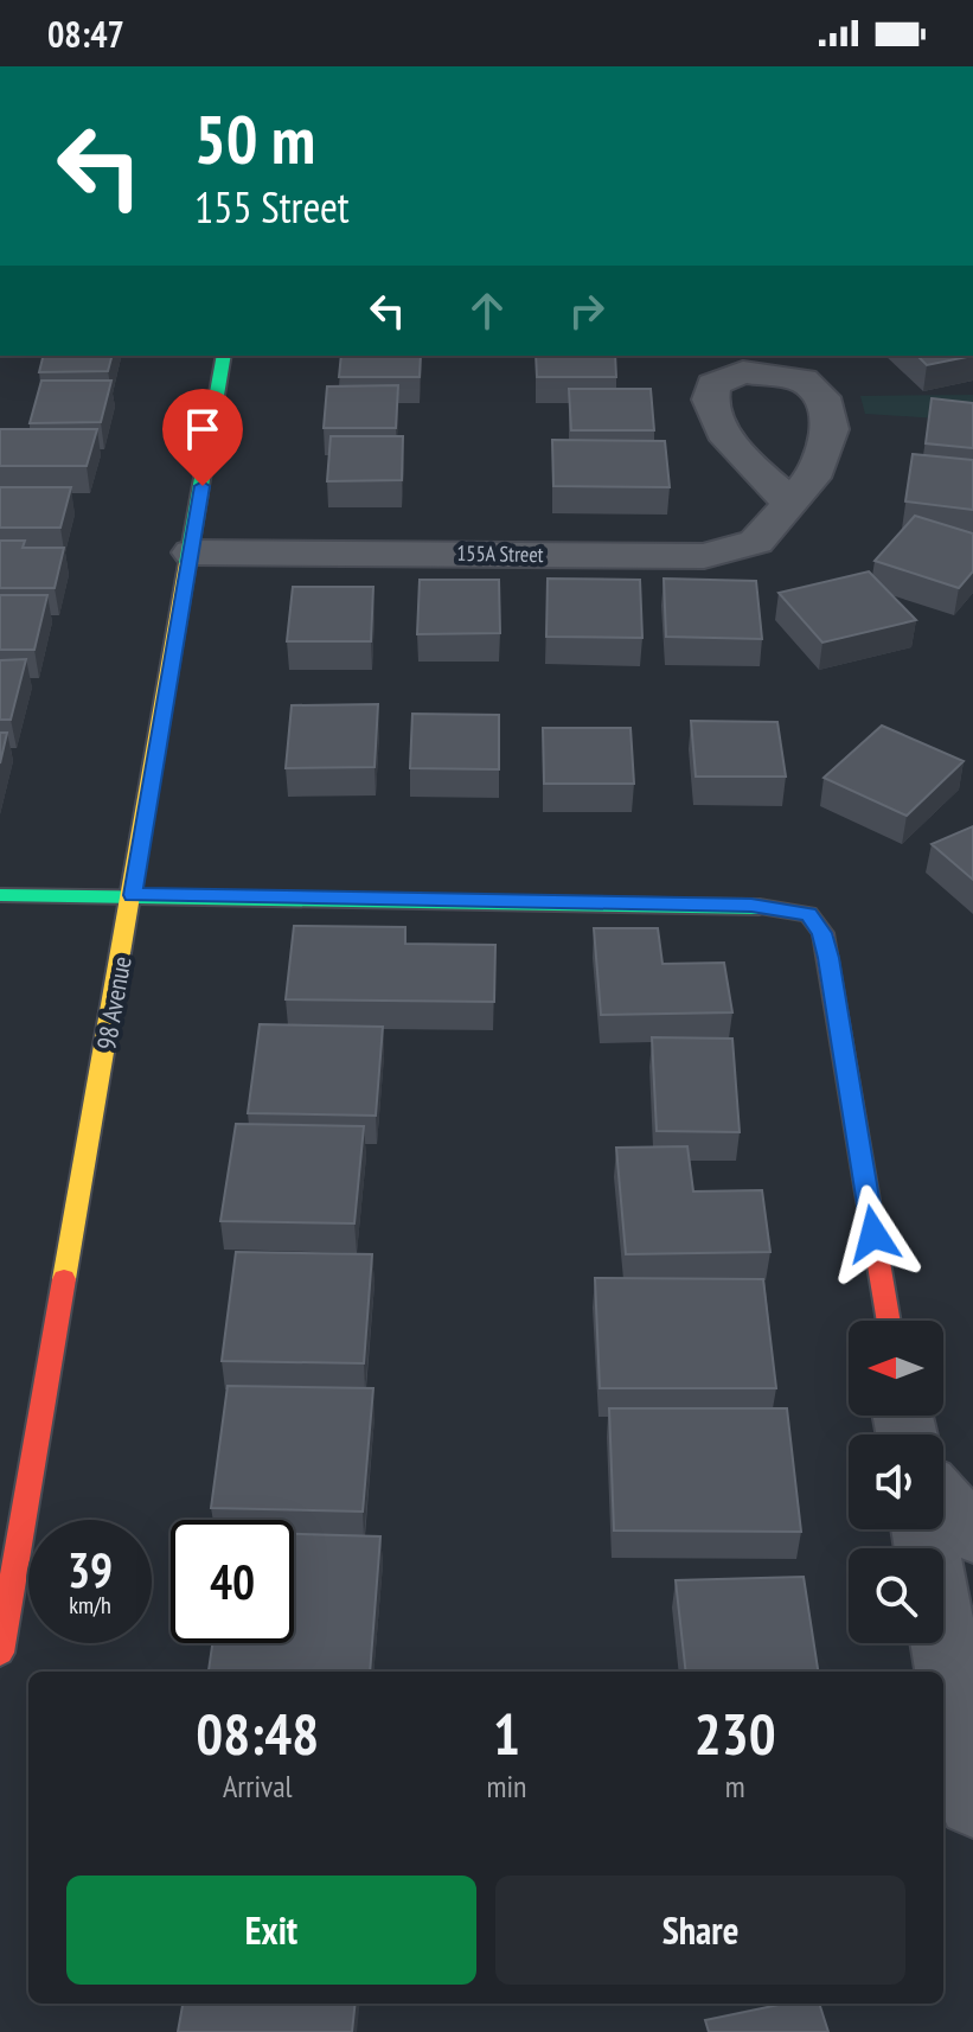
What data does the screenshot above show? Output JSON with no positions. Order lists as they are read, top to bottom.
{
  "streets": {
    "street": ["155A Street", "98 Avenue"]
  },
  "crossings": [
    ["155A Street", "98 Avenue"]
  ],
  "north": "left",
  "page": {
    "status": "08:47",
    "turn": ["50 m", "155 Street"],
    "speed": "39 km/h",
    "limit": "40",
    "eta": [
      "08:48",
      "Arrival",
      "1",
      "min",
      "230",
      "m"
    ],
    "buttons": ["Exit", "Share"]
  }
}
